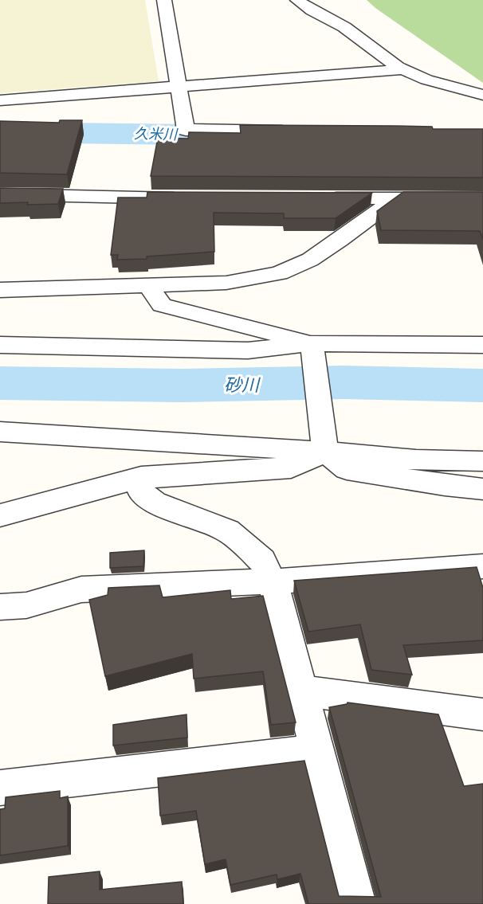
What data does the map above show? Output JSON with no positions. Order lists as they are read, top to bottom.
{
  "water": ["久米川", "砂川"]
}
